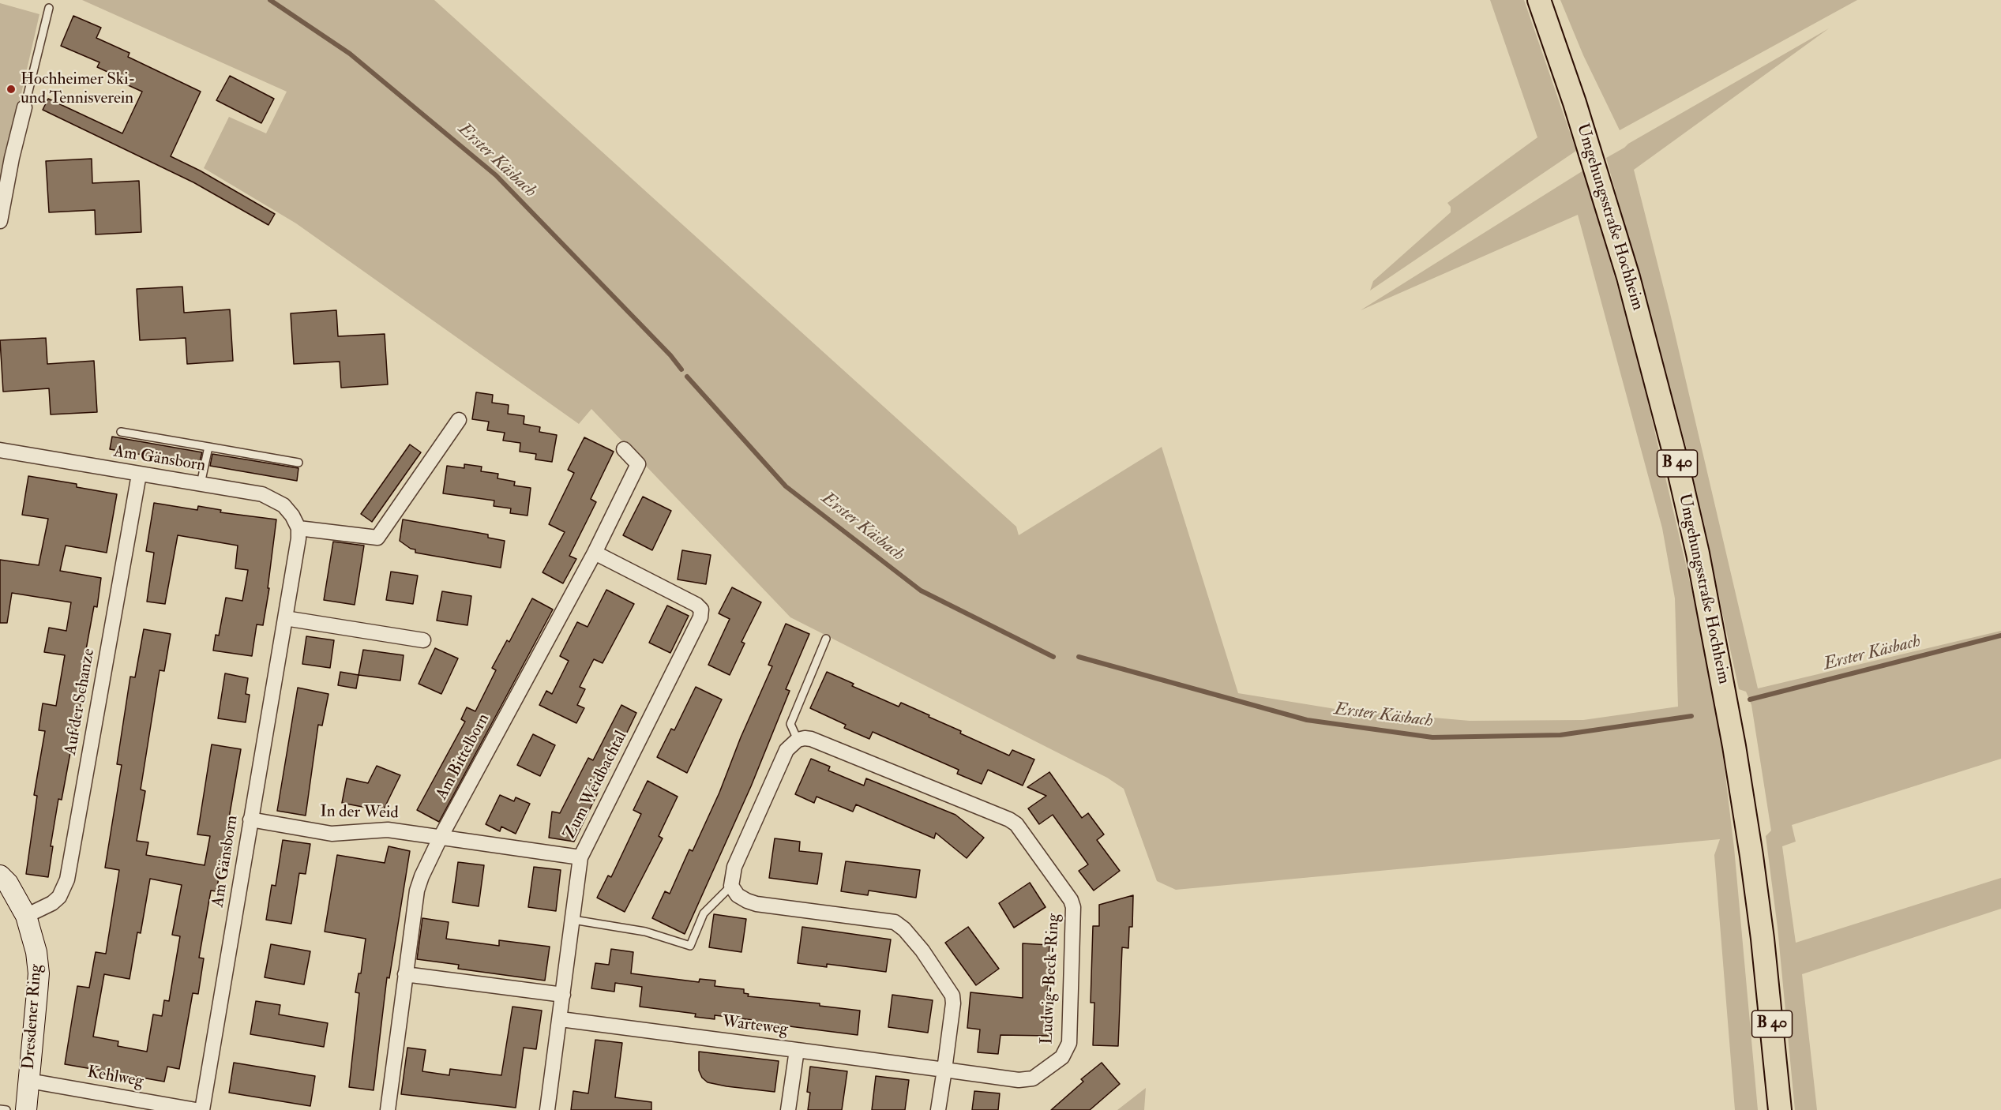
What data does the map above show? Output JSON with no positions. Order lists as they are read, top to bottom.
{
  "streets": {
    "main road": ["Umgehungsstraße Hochheim", "B 40", "Dresdener Ring"],
    "street": [
      "Am Gänsborn",
      "Auf der Schanze",
      "Am Bittelborn",
      "Zum Weidbachtal",
      "In der Weid",
      "Ludwig-Beck-Ring",
      "Warteweg",
      "Kehlweg"
    ]
  },
  "crossings": [
    ["Am Gänsborn", "Auf der Schanze"],
    ["Am Gänsborn", "In der Weid"],
    ["Auf der Schanze", "Dresdener Ring"],
    ["Am Bittelborn", "Zum Weidbachtal"],
    ["Am Bittelborn", "In der Weid"],
    ["Zum Weidbachtal", "In der Weid"],
    ["Zum Weidbachtal", "Warteweg"],
    ["Ludwig-Beck-Ring", "Warteweg"],
    ["Dresdener Ring", "Kehlweg"]
  ],
  "water": ["Erster Käsbach"],
  "places": ["Hochheimer Ski- und Tennisverein"]
}
